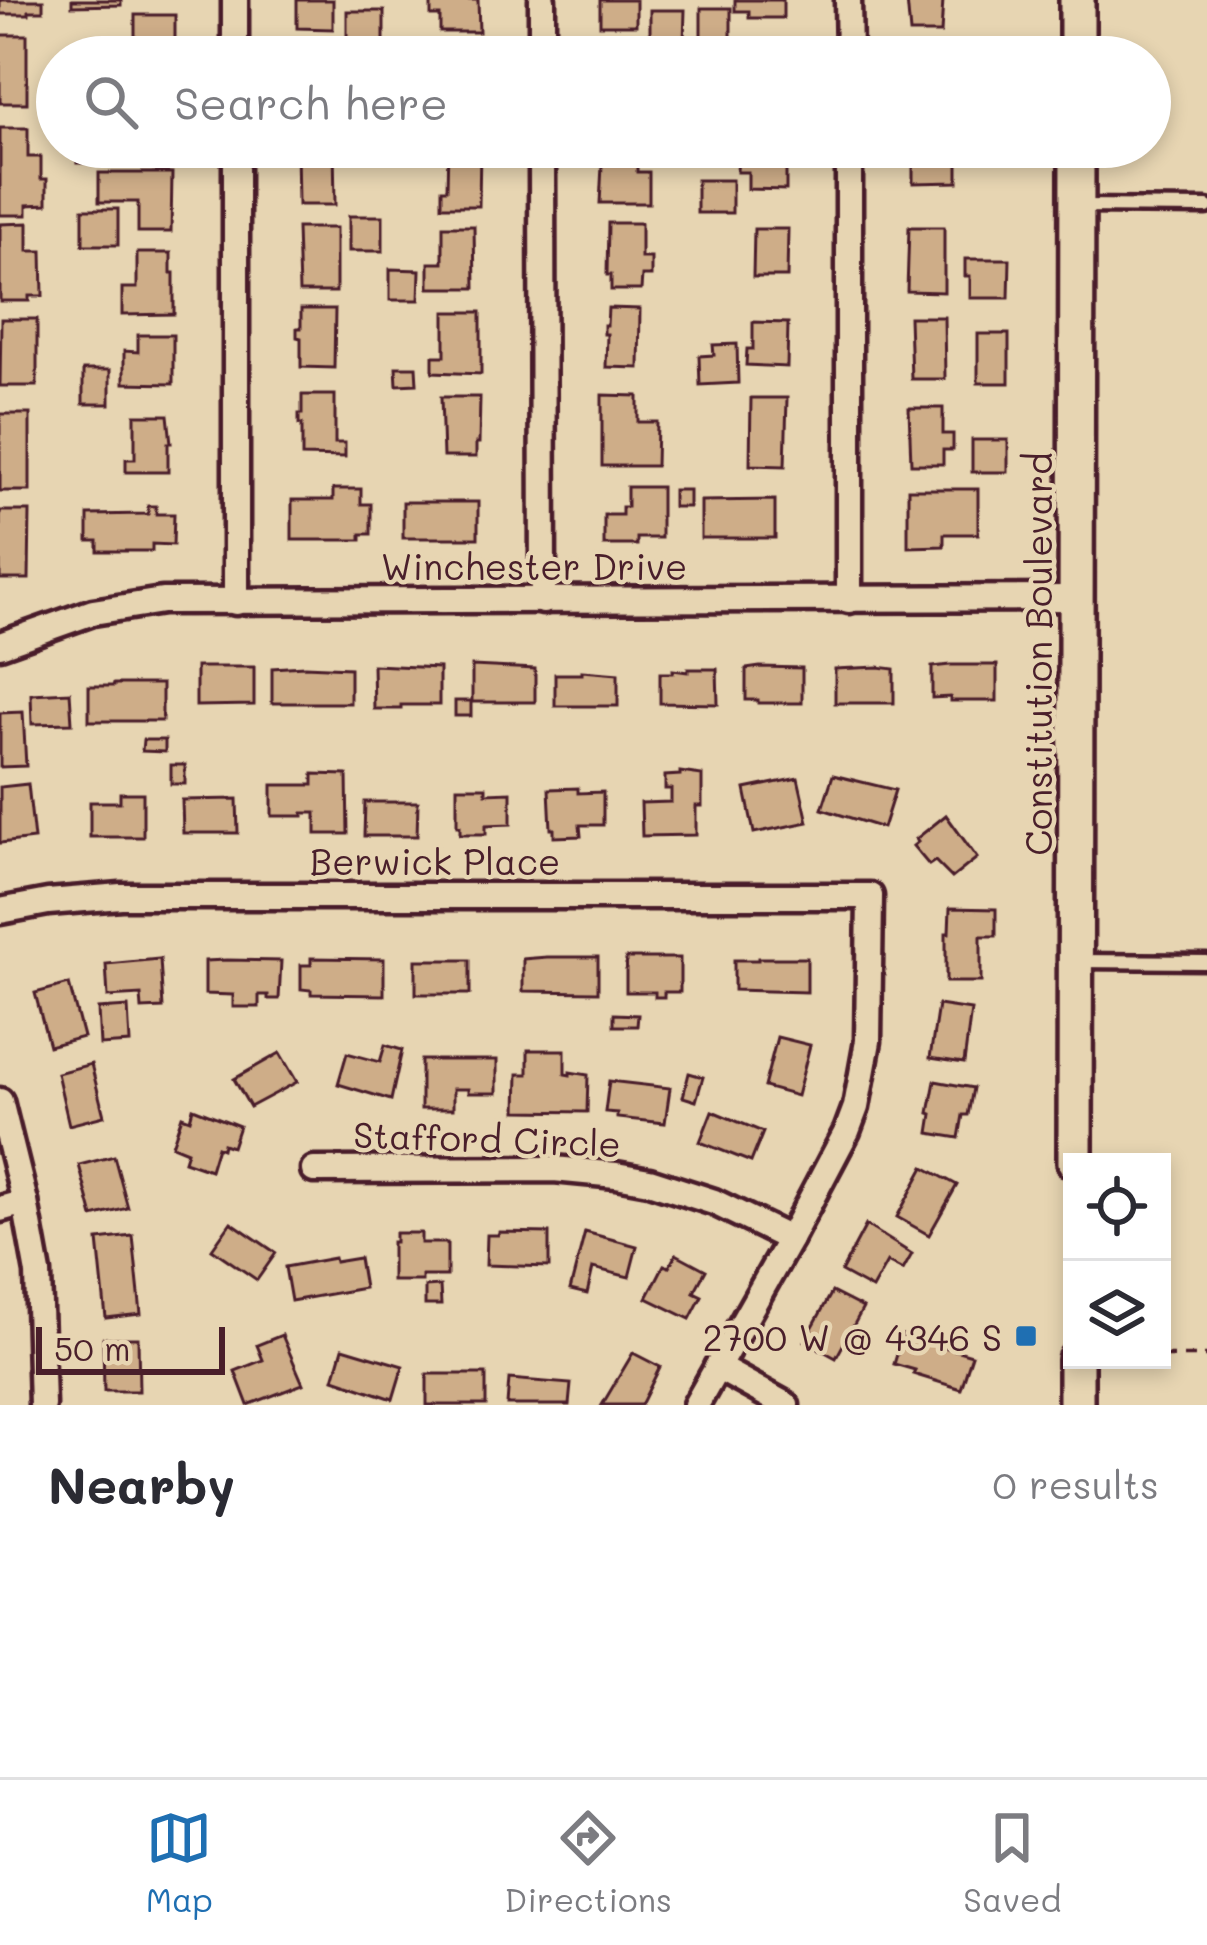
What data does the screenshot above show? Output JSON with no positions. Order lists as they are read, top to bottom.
{
  "streets": {
    "main road": ["Constitution Boulevard"],
    "street": ["Winchester Drive", "Berwick Place", "Stafford Circle"]
  },
  "crossings": [
    ["Winchester Drive", "Constitution Boulevard"],
    ["Berwick Place", "Stafford Circle"]
  ],
  "places": {
    "transit": ["2700 W @ 4346 S"]
  },
  "scale_bar": "50 m",
  "page": {
    "search": "Search here",
    "scale": "50 m",
    "heading": ["Nearby", "0 results"],
    "nav": ["Map", "Directions", "Saved"]
  }
}
